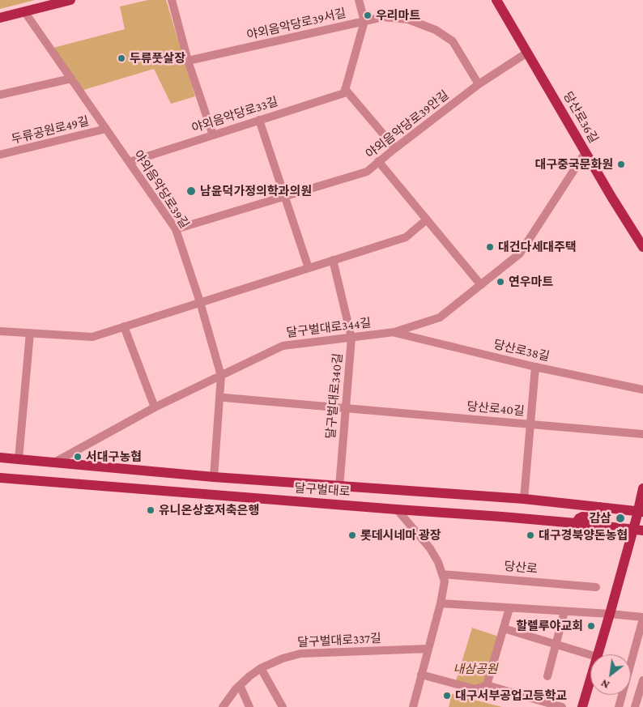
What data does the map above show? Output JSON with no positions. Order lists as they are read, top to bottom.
{
  "streets": {
    "main road": ["당산로36길", "달구벌대로"],
    "street": [
      "야외음악당로39서길",
      "야외음악당로33길",
      "야외음악당로39안길",
      "두류공원로49길",
      "야외음악당로39길",
      "달구벌대로344길",
      "당산로38길",
      "달구벌대로340길",
      "당산로40길",
      "당산로",
      "달구벌대로337길"
    ]
  },
  "crossings": [
    ["야외음악당로39서길", "야외음악당로33길"],
    ["야외음악당로39서길", "야외음악당로39안길"],
    ["야외음악당로33길", "야외음악당로39안길"],
    ["야외음악당로33길", "야외음악당로39길"],
    ["당산로36길", "야외음악당로39안길"],
    ["당산로36길", "달구벌대로344길"],
    ["야외음악당로39안길", "야외음악당로39길"],
    ["두류공원로49길", "야외음악당로39길"],
    ["야외음악당로39길", "달구벌대로344길"],
    ["야외음악당로39길", "달구벌대로"],
    ["달구벌대로344길", "당산로38길"],
    ["달구벌대로344길", "달구벌대로340길"],
    ["달구벌대로344길", "달구벌대로"],
    ["달구벌대로340길", "당산로40길"],
    ["달구벌대로340길", "달구벌대로"]
  ],
  "parks": ["내삼공원"],
  "places": [
    "우리마트",
    "두류풋살장",
    "대구중국문화원",
    "남윤덕가정의학과의원",
    "대건다세대주택",
    "연우마트",
    "서대구농협",
    "유니온상호저축은행",
    "감삼",
    "롯데시네마 광장",
    "대구경북양돈농협",
    "할렐루야교회",
    "대구서부공업고등학교"
  ],
  "north": "bottom left"
}
